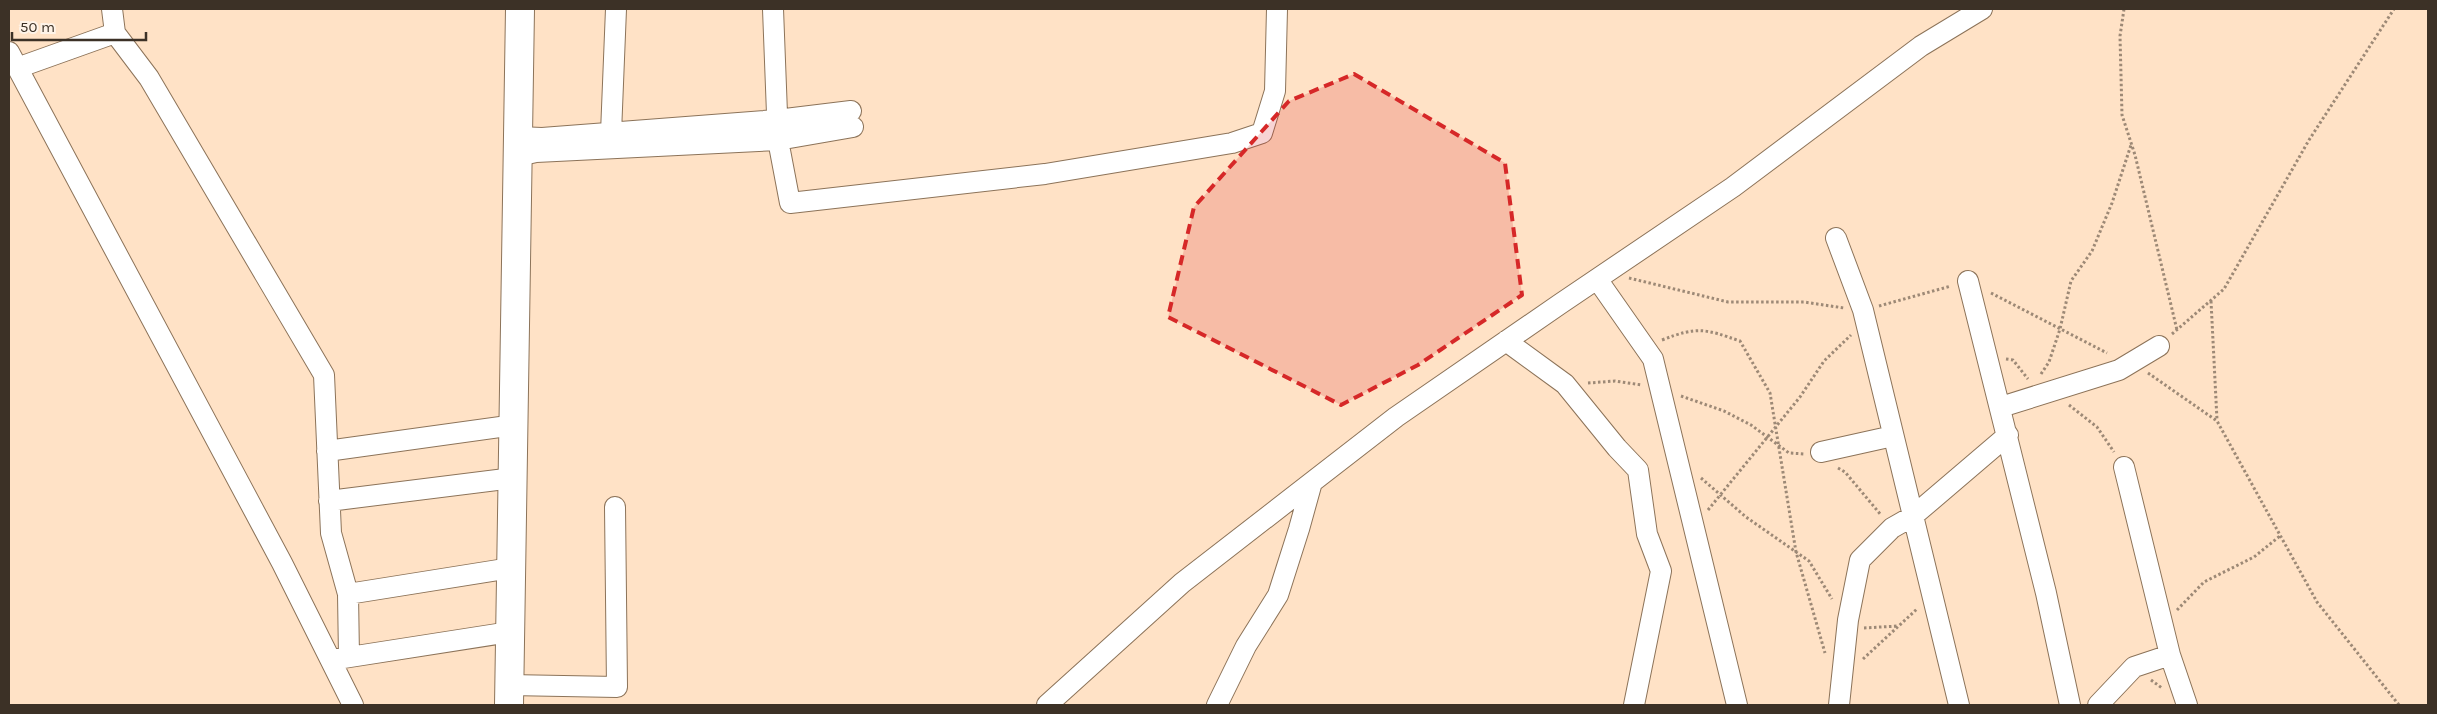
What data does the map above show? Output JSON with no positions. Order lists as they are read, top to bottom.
{
  "scale_bar": "50 m"
}
